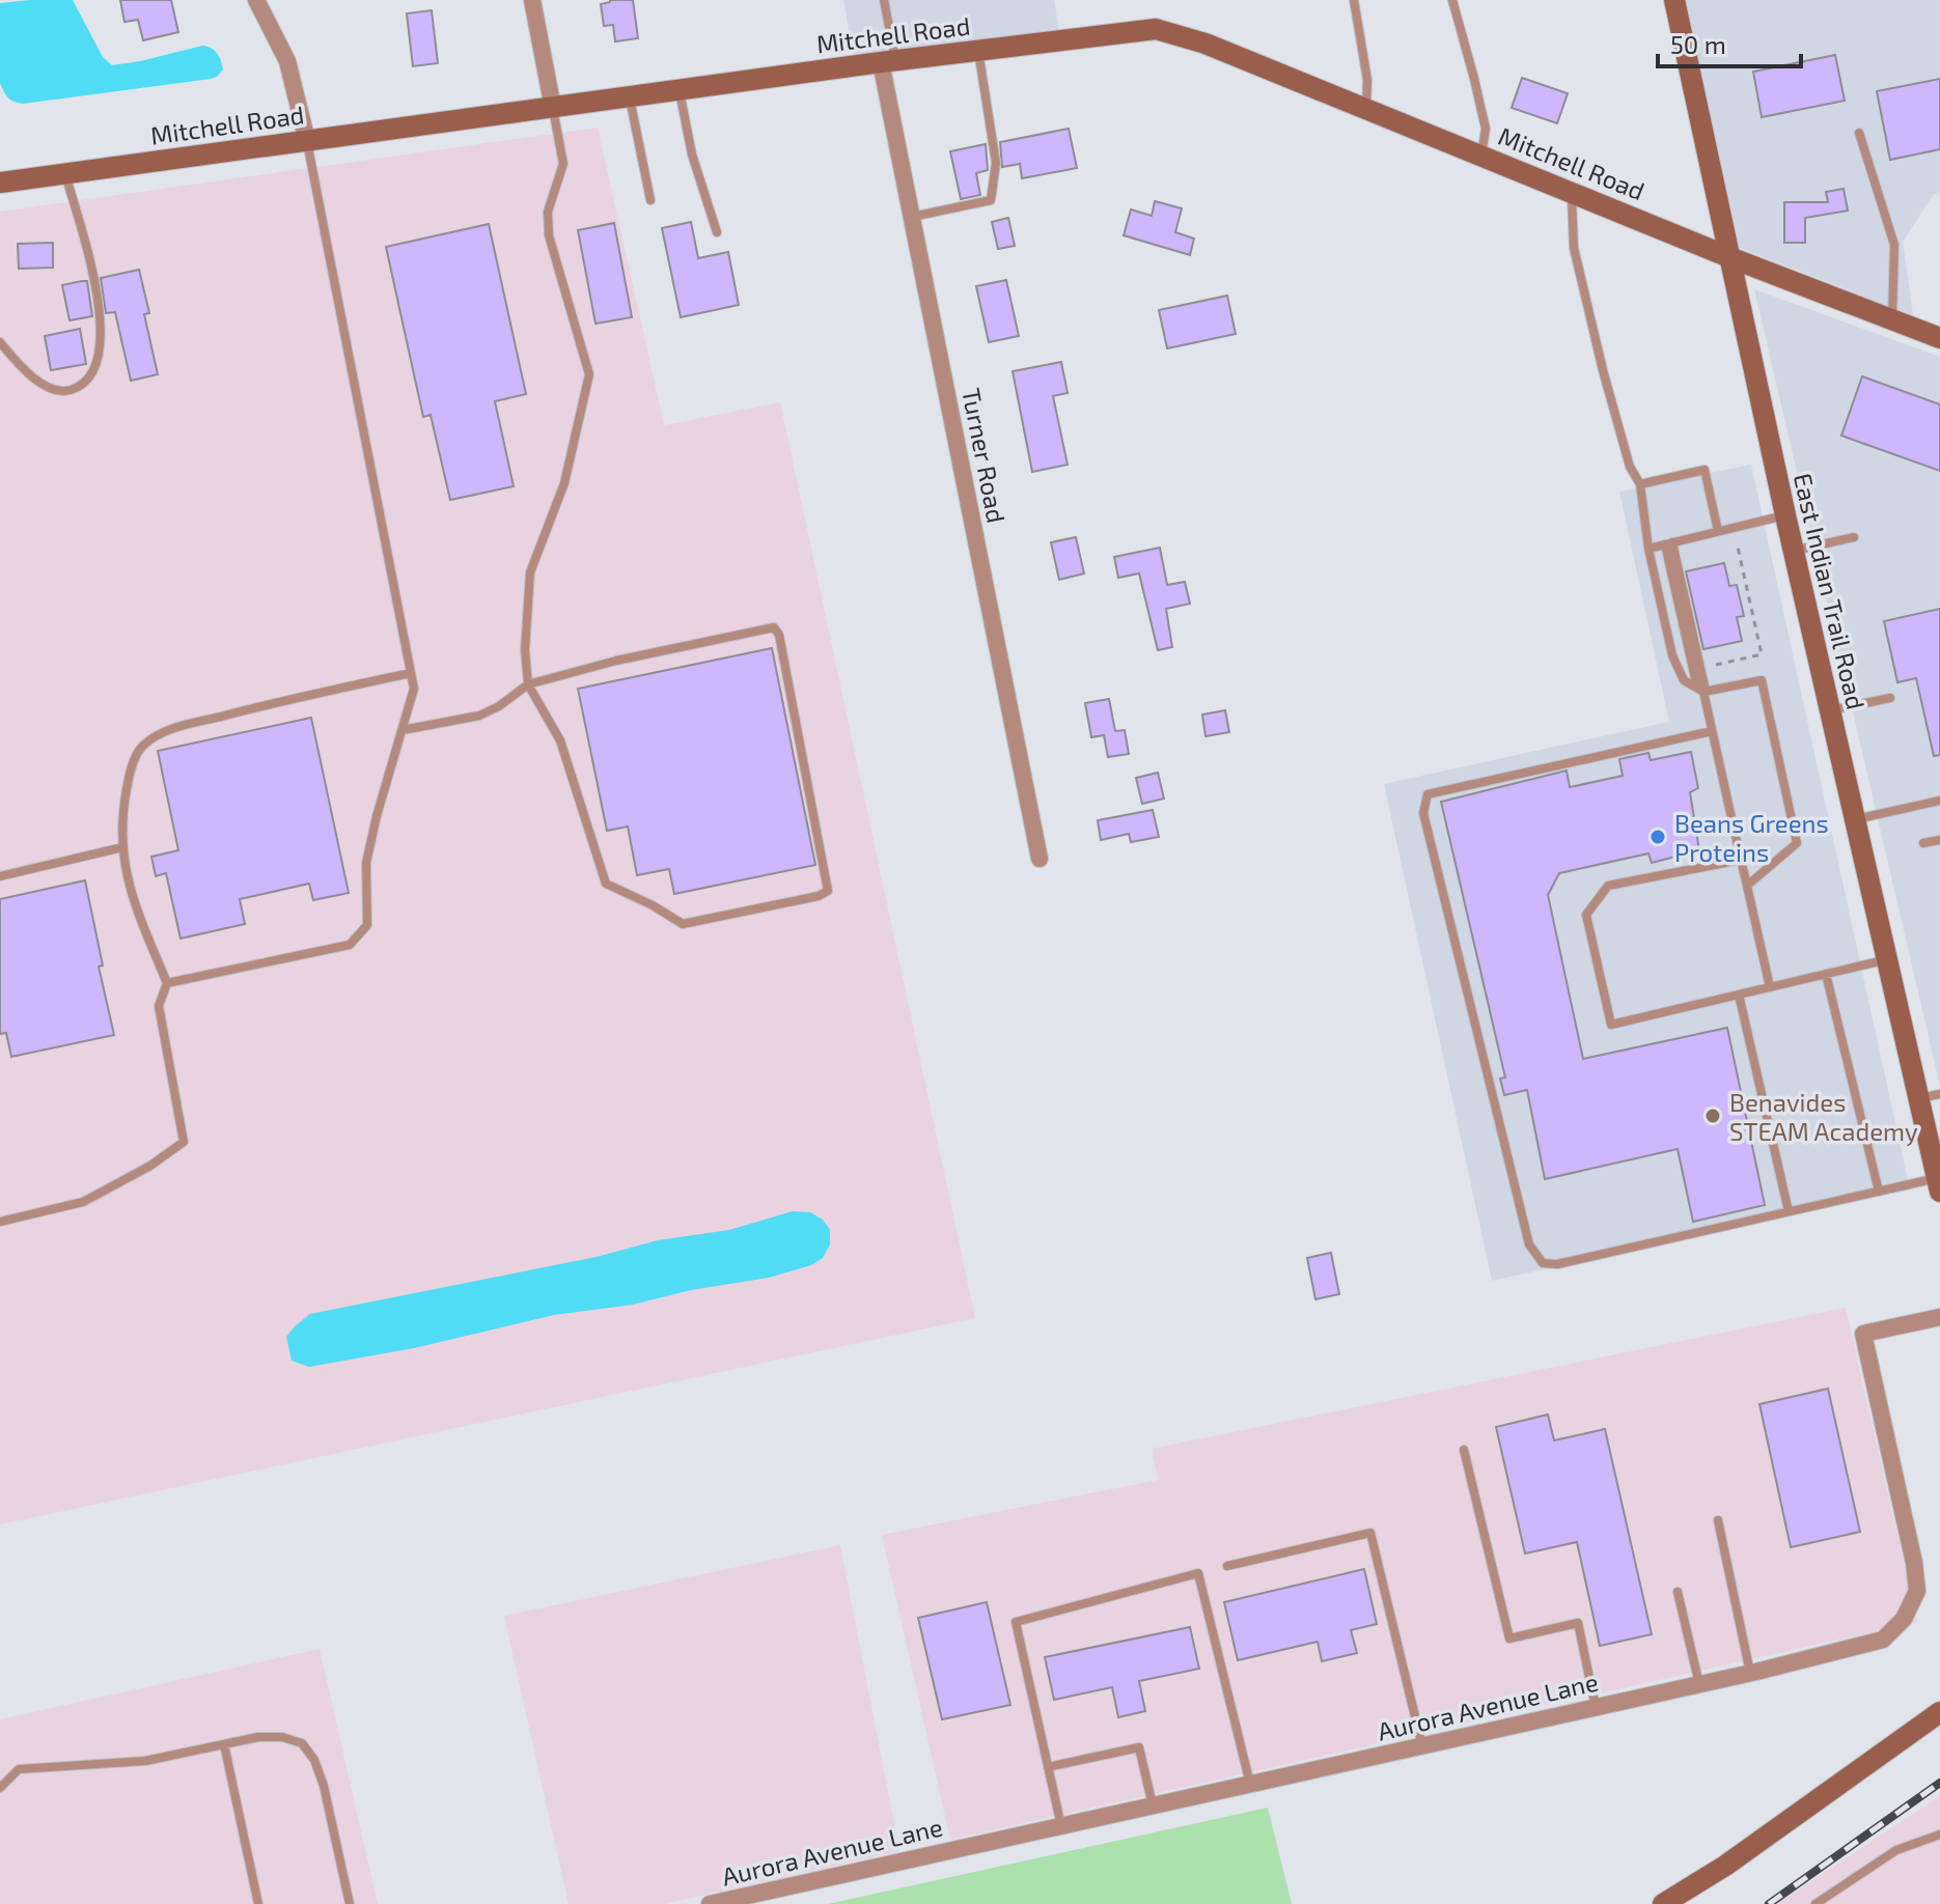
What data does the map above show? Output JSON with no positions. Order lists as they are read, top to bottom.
{
  "streets": {
    "street": [
      "Mitchell Road",
      "Turner Road",
      "East Indian Trail Road",
      "Aurora Avenue Lane"
    ]
  },
  "crossings": [
    ["Mitchell Road", "Turner Road"],
    ["Mitchell Road", "East Indian Trail Road"]
  ],
  "places": ["Beans Greens Proteins", "Benavides STEAM Academy"],
  "scale_bar": "50 m"
}
